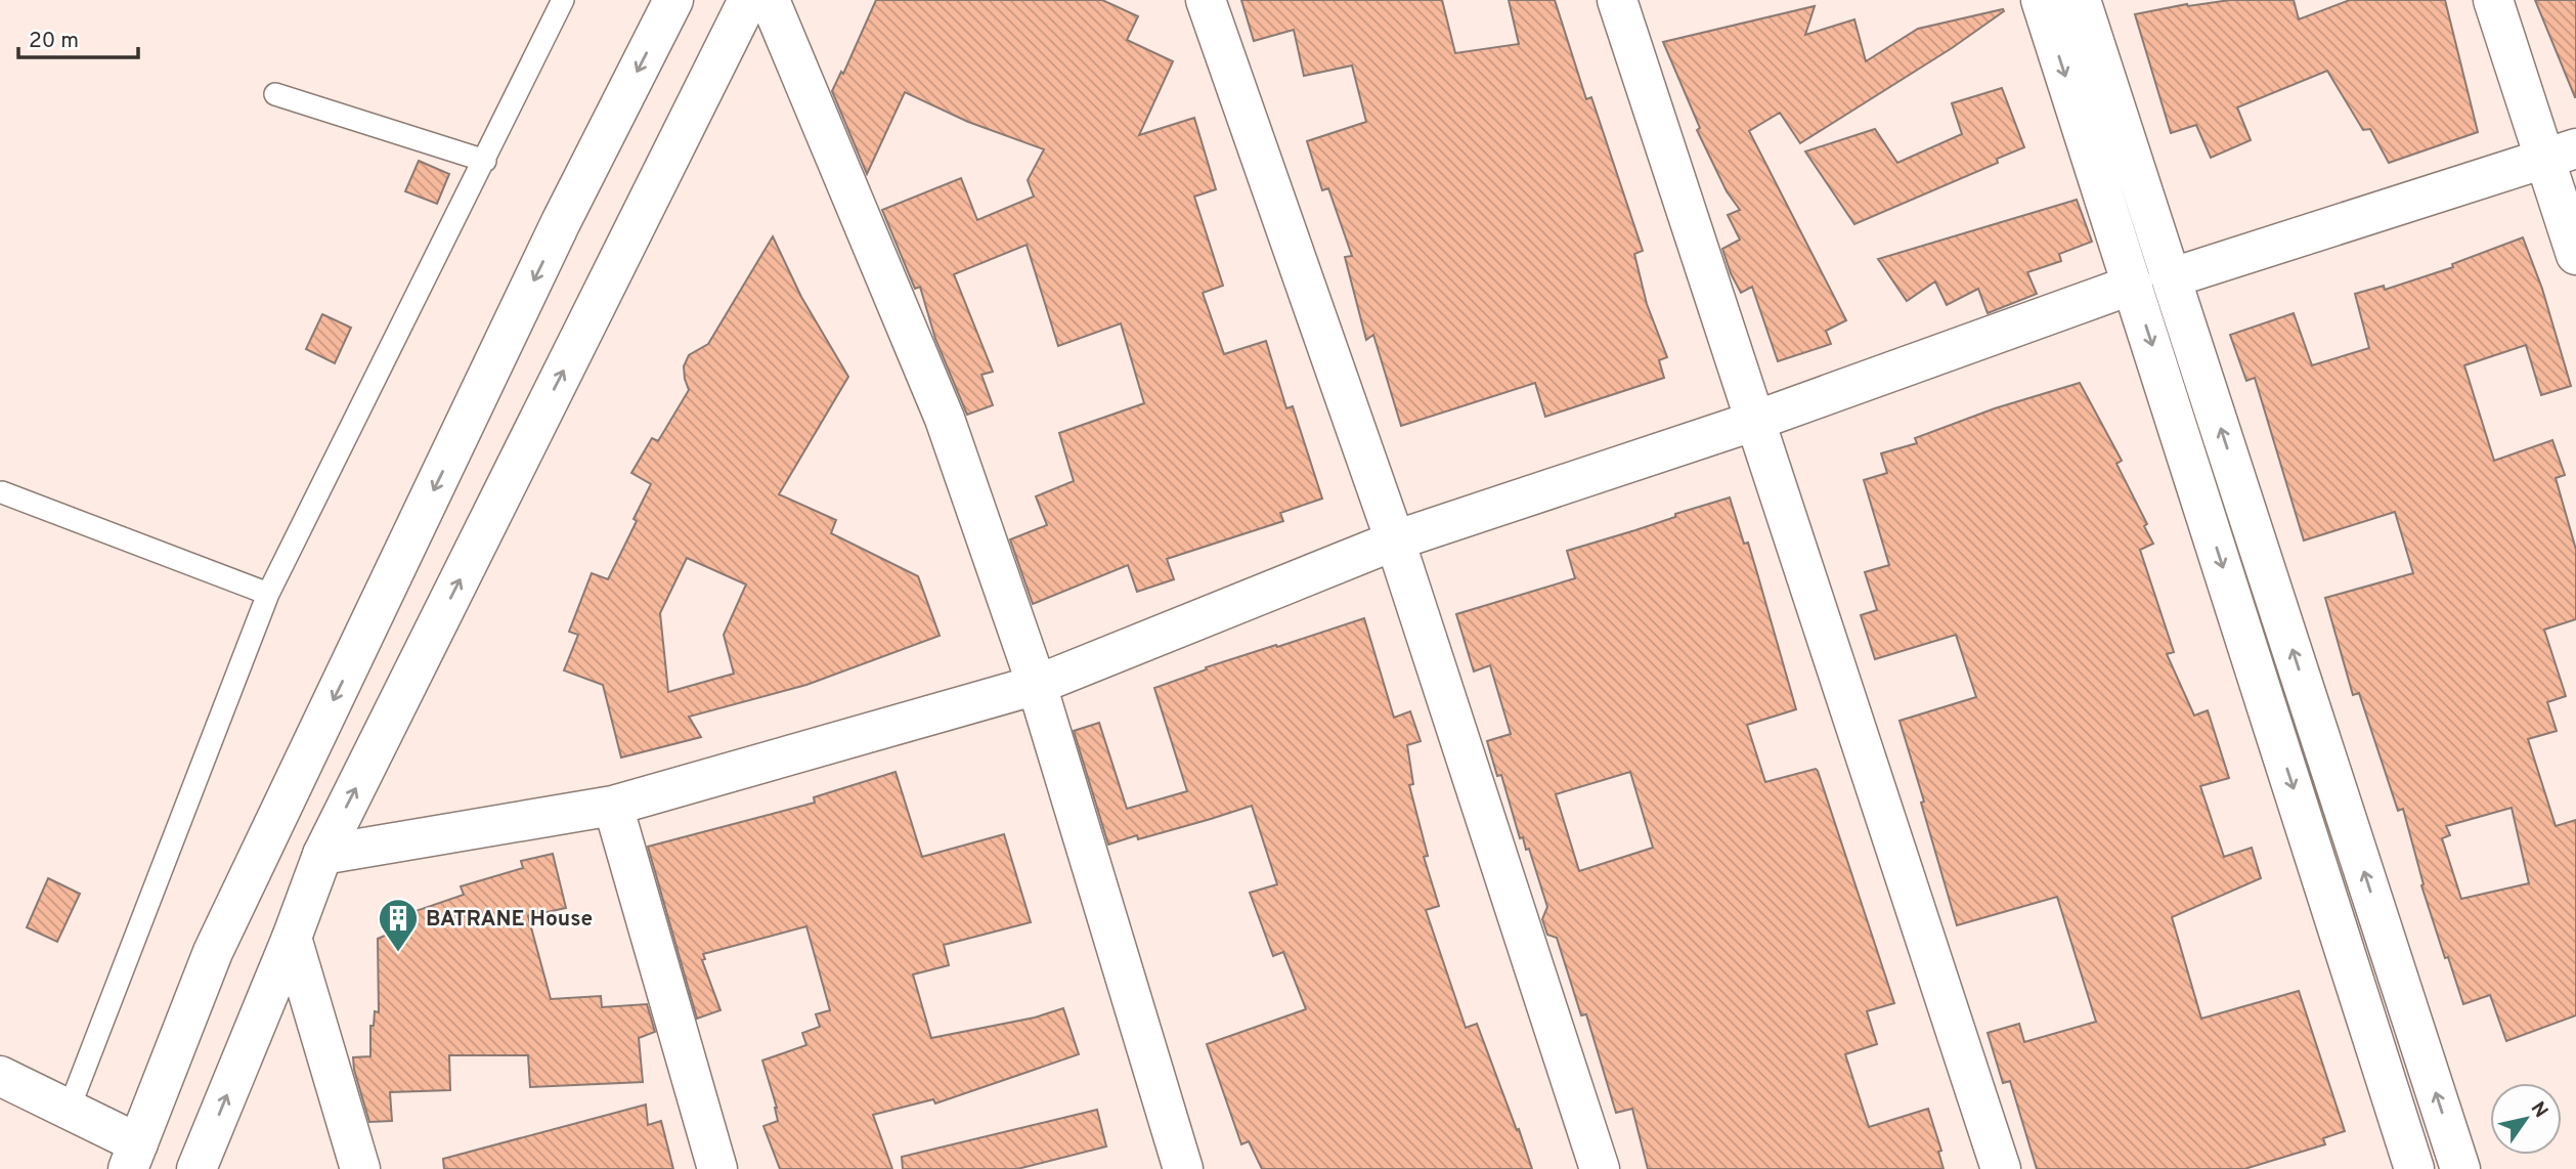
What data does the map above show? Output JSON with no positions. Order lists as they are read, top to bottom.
{
  "places": {
    "building": ["BATRANE House"]
  },
  "scale_bar": "20 m",
  "north": "top right"
}
